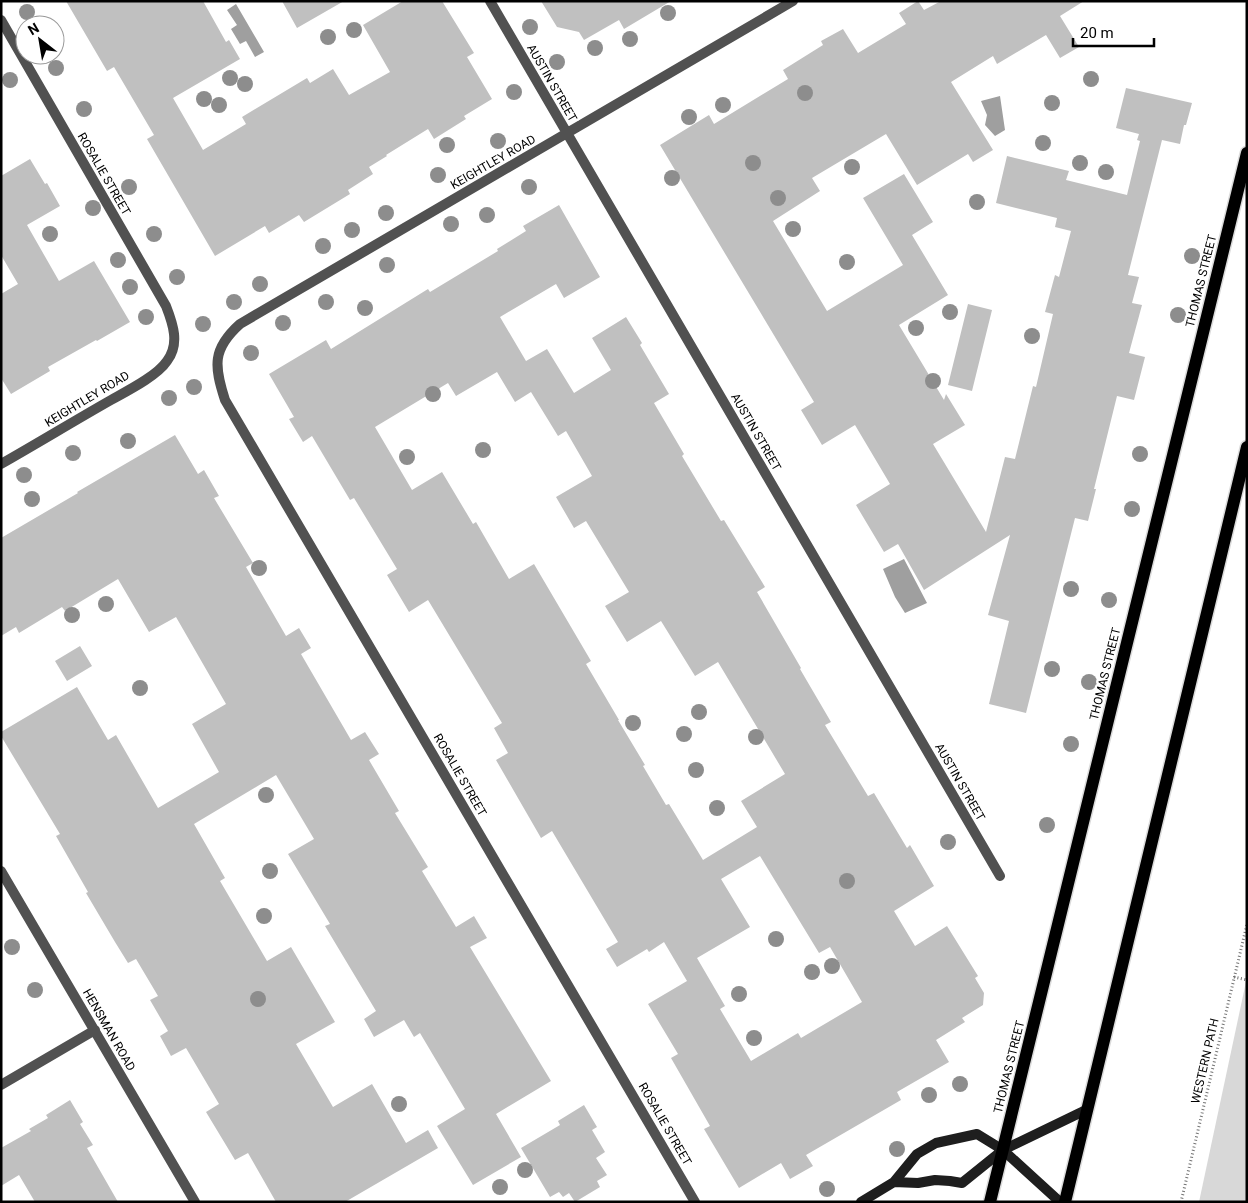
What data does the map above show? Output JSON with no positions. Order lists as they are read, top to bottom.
{
  "streets": {
    "main road": ["THOMAS STREET"],
    "street": [
      "AUSTIN STREET",
      "KEIGHTLEY ROAD",
      "ROSALIE STREET",
      "HENSMAN ROAD"
    ],
    "path": ["WESTERN PATH"]
  },
  "crossings": [
    ["AUSTIN STREET", "KEIGHTLEY ROAD"],
    ["KEIGHTLEY ROAD", "ROSALIE STREET"]
  ],
  "scale_bar": "20 m",
  "north": "top left"
}
